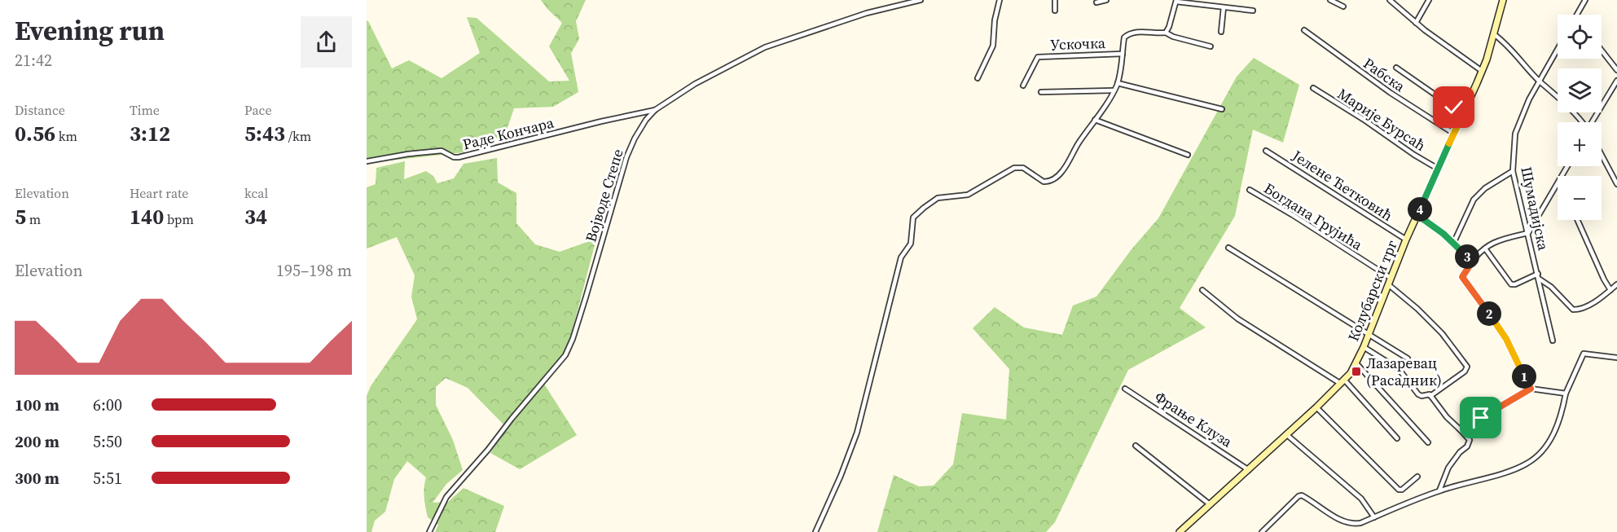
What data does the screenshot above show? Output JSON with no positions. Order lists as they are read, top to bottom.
{
  "streets": {
    "street": [
      "Ускочка",
      "Рабска",
      "Марије Бурсаћ",
      "Раде Кончара",
      "Јелене Ћетковић",
      "Војводе Степе",
      "Шумадијска",
      "Богдана Грујића",
      "Колубарски трг",
      "Фрање Клуза"
    ]
  },
  "crossings": [
    ["Рабска", "Колубарски трг"],
    ["Марије Бурсаћ", "Колубарски трг"],
    ["Раде Кончара", "Војводе Степе"],
    ["Јелене Ћетковић", "Колубарски трг"],
    ["Богдана Грујића", "Колубарски трг"],
    ["Колубарски трг", "Фрање Клуза"]
  ],
  "places": {
    "transit": ["Лазаревац (Расадник)"]
  },
  "page": {
    "heading": ["Evening run", "21:42"],
    "map_buttons": ["+", "−"],
    "stats": [
      ["Distance", "0.56 km"],
      ["Time", "3:12"],
      ["Pace", "5:43 /km"],
      ["Elevation", "5 m"],
      ["Heart rate", "140 bpm"],
      ["kcal", "34"]
    ],
    "pins": [
      "4",
      "3",
      "2",
      "1"
    ],
    "chart": ["Elevation", "195–198 m"],
    "list": [
      {
        "name": "100 m",
        "note": "6:00"
      },
      {
        "name": "200 m",
        "note": "5:50"
      },
      {
        "name": "300 m",
        "note": "5:51"
      }
    ]
  }
}
